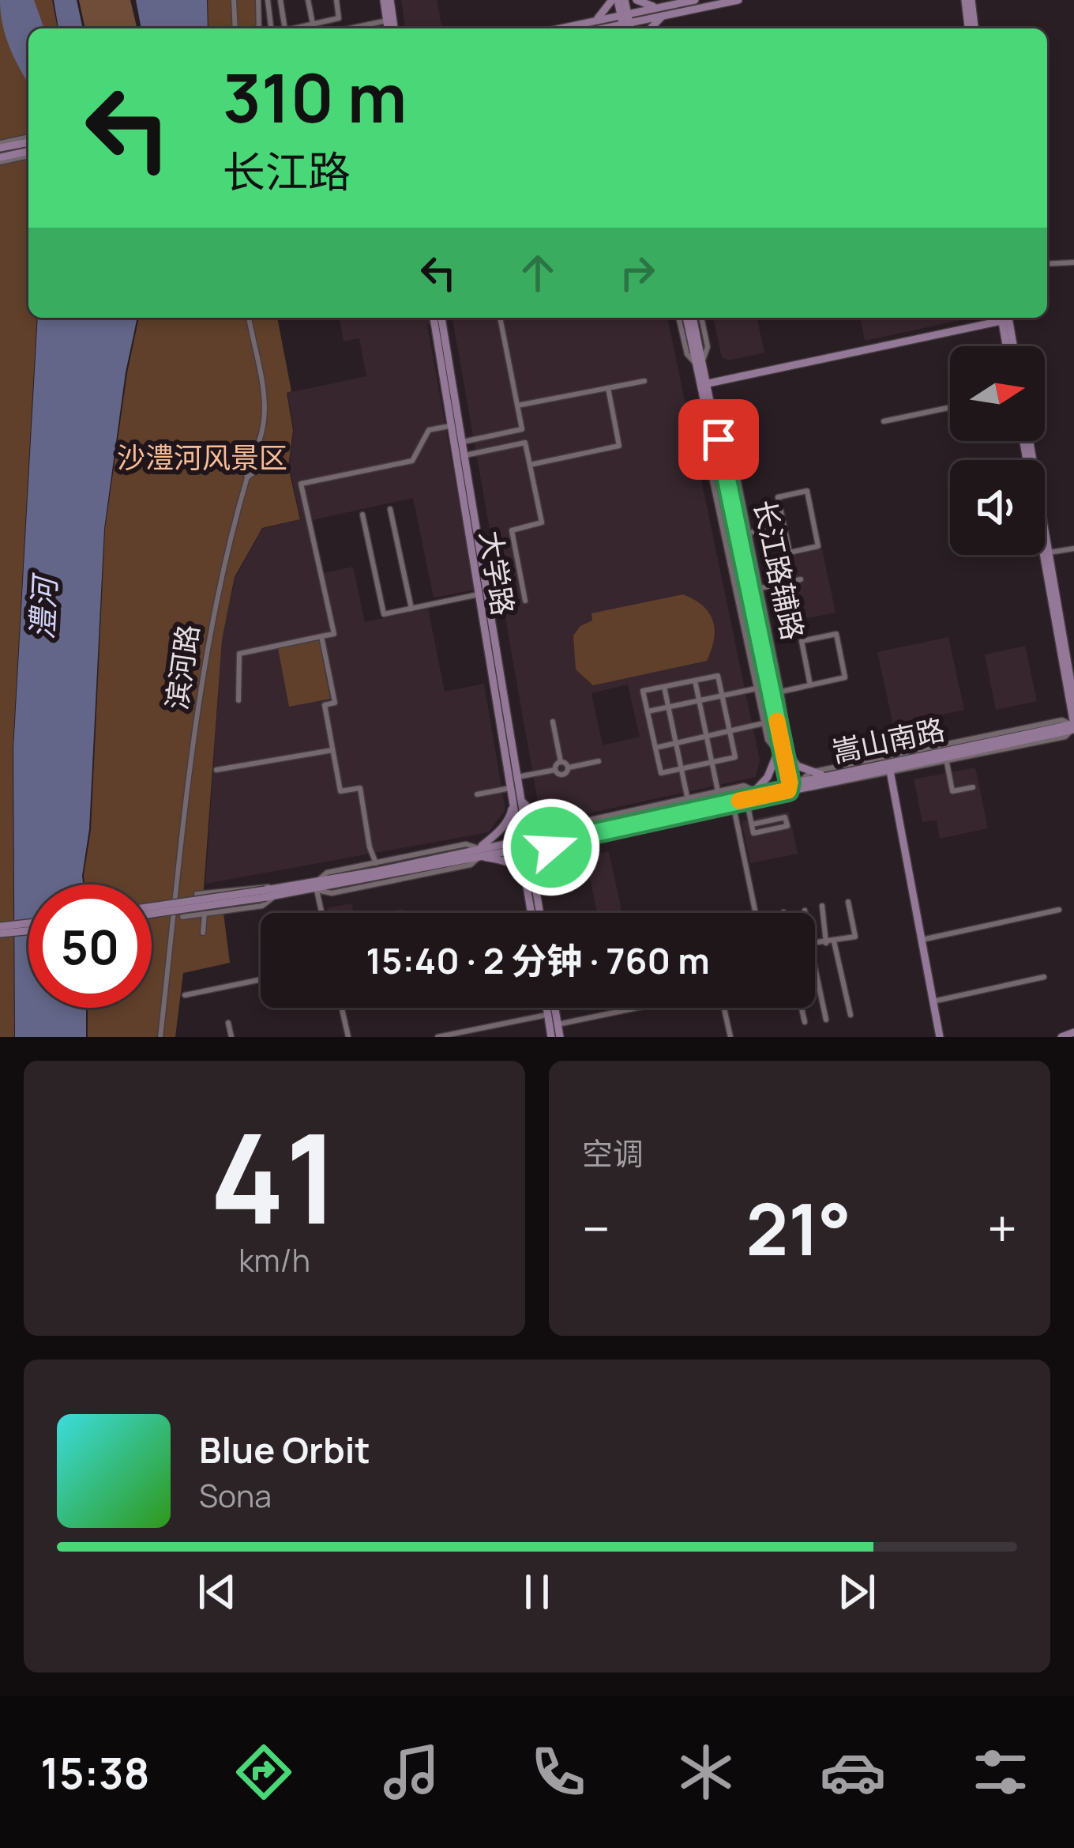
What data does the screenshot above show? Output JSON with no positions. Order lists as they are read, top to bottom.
{
  "streets": {
    "main road": ["大学路", "嵩山南路"],
    "street": ["长江路辅路", "滨河路"]
  },
  "crossings": [
    ["大学路", "嵩山南路"]
  ],
  "water": ["澧河"],
  "parks": ["沙澧河风景区"],
  "north": "right",
  "page": {
    "turn": ["310 m", "长江路"],
    "limit": "50",
    "trip": "15:40 · 2 分钟 · 760 m",
    "tile": [
      ["41", "km/h"],
      "空调"
    ],
    "heat": ["−", "21°", "+"],
    "song": ["Blue Orbit", "Sona"],
    "tabs": "15:38"
  }
}
